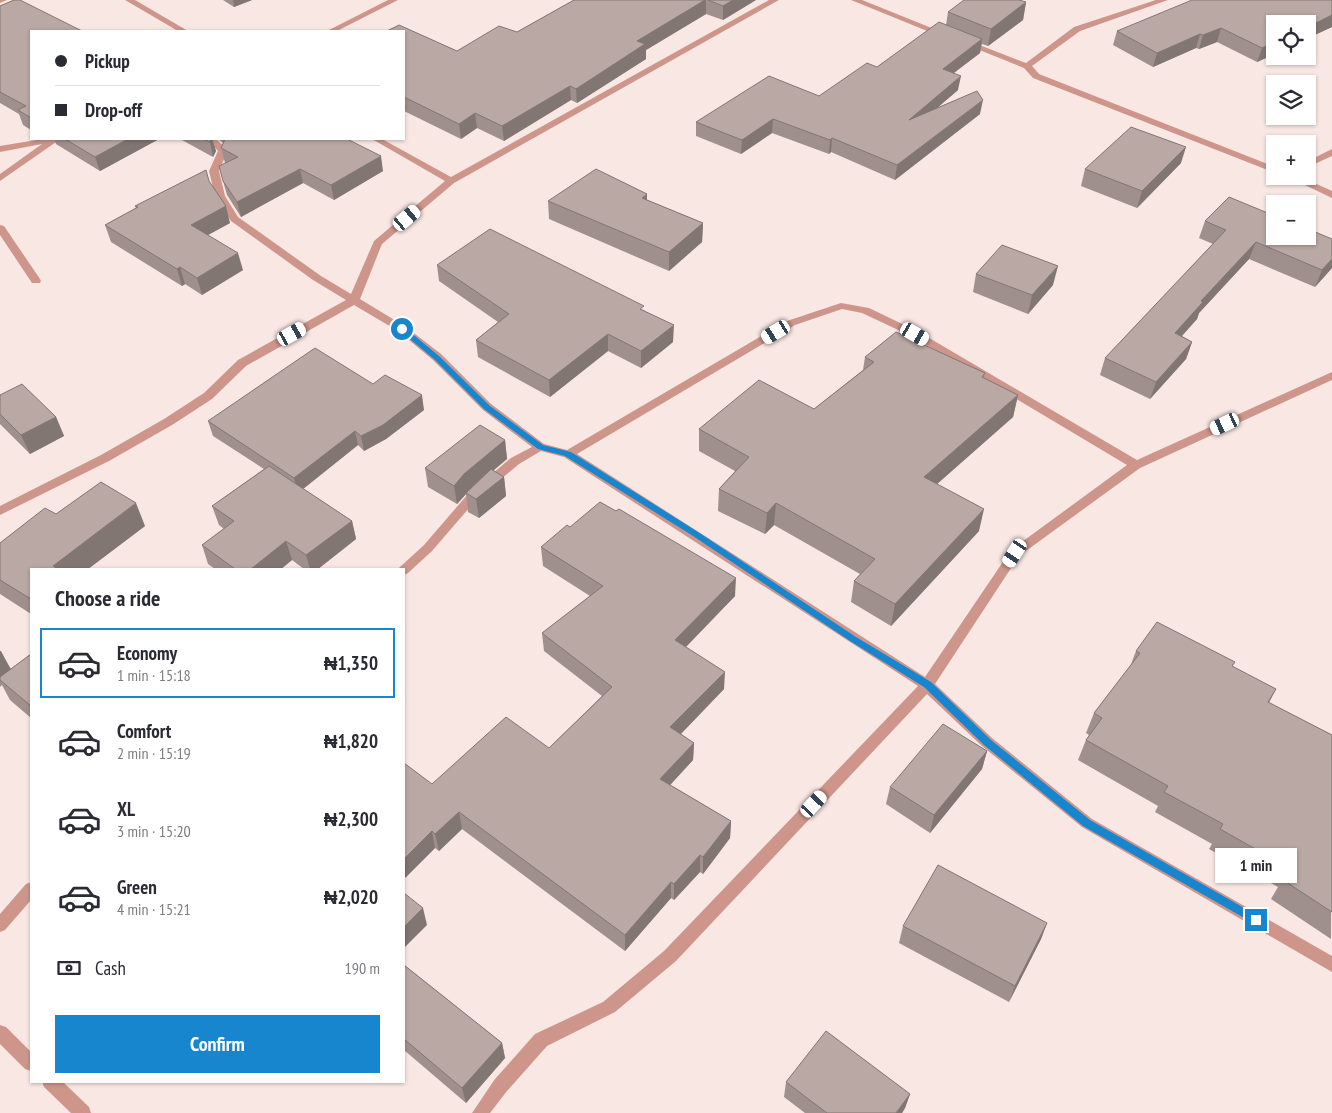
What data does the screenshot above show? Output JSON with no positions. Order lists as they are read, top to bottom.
{
  "page": {
    "map_buttons": ["+", "−"],
    "banner": ["Pickup", "Drop-off"],
    "heading": "Choose a ride",
    "list": [
      {
        "name": "Economy",
        "note": "1 min · 15:18",
        "value": "₦1,350"
      },
      {
        "name": "Comfort",
        "note": "2 min · 15:19",
        "value": "₦1,820"
      },
      {
        "name": "XL",
        "note": "3 min · 15:20",
        "value": "₦2,300"
      },
      {
        "name": "Green",
        "note": "4 min · 15:21",
        "value": "₦2,020"
      }
    ],
    "bubble": "1 min",
    "pay": ["Cash", "190 m"],
    "buttons": "Confirm"
  }
}
